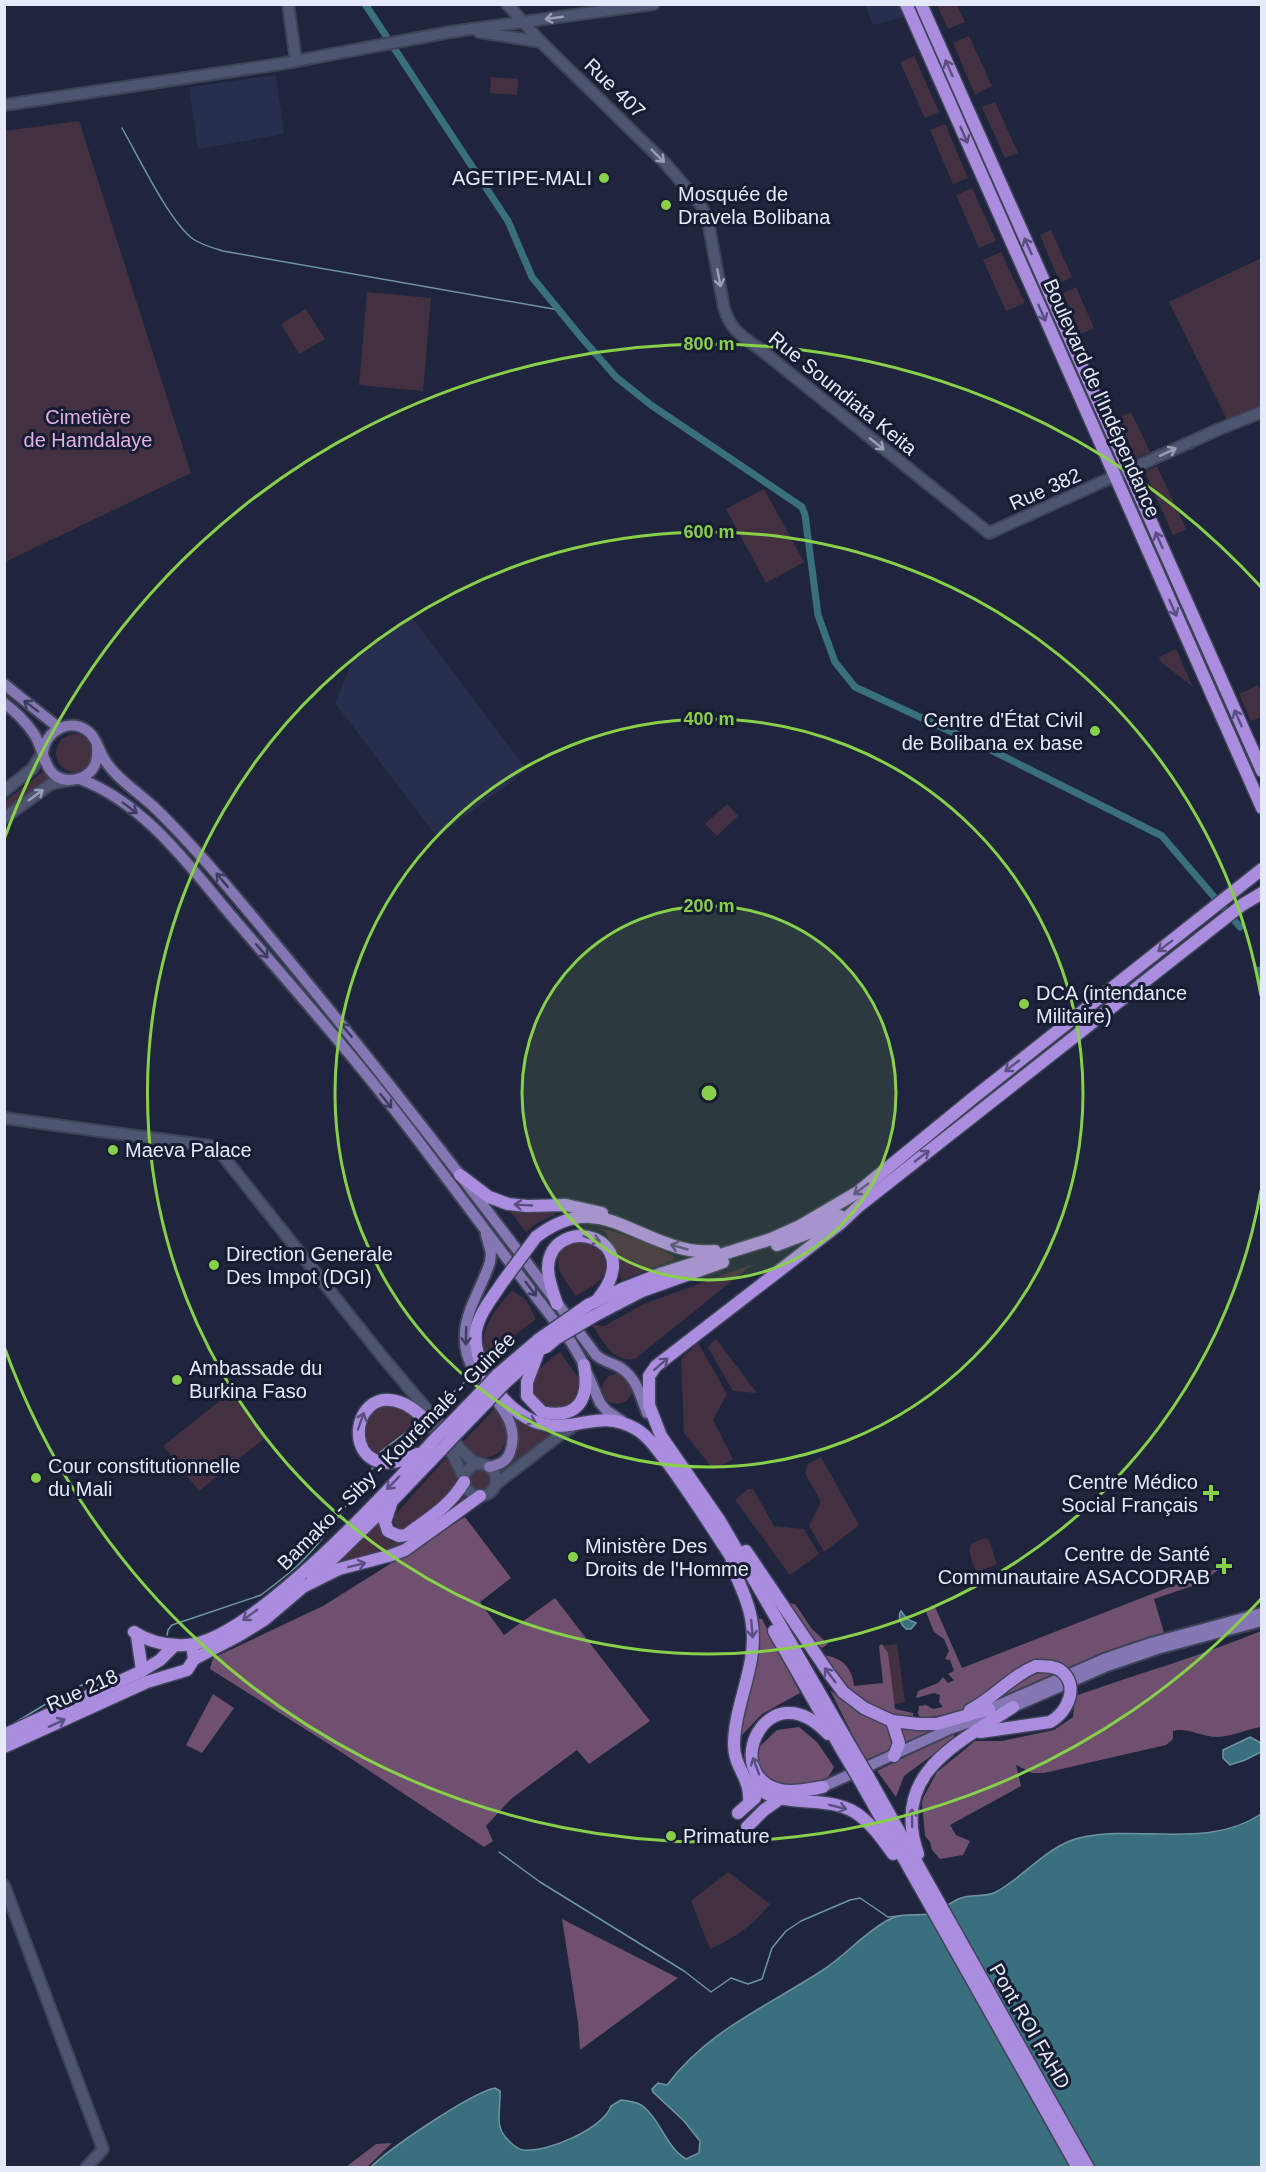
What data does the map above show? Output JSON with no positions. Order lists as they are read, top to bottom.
{
  "streets": {
    "highway": [
      "Boulevard de l'Indépendance",
      "Bamako - Siby - Kourémalé - Guinée",
      "Rue 218",
      "Pont ROI FAHD"
    ],
    "main road": ["Rue 407", "Rue Soundiata Keita", "Rue 382"]
  },
  "crossings": [
    ["Rue 407", "Rue Soundiata Keita"],
    ["Rue Soundiata Keita", "Rue 382"],
    ["Boulevard de l'Indépendance", "Rue 382"],
    ["Bamako - Siby - Kourémalé - Guinée", "Rue 218"]
  ],
  "one_way": ["Rue 407", "Rue Soundiata Keita", "Rue 382"],
  "parks": ["Cimetière de Hamdalaye"],
  "places": {
    "other": [
      "AGETIPE-MALI",
      "Mosquée de Dravela Bolibana",
      "Centre d'État Civil de Bolibana ex base",
      "DCA (intendance Militaire)",
      "Maeva Palace",
      "Direction Generale Des Impot (DGI)",
      "Ambassade du Burkina Faso",
      "Cour constitutionnelle du Mali",
      "Ministère Des Droits de l'Homme",
      "Primature"
    ],
    "health": ["Centre Médico Social Français", "Centre de Santé Communautaire ASACODRAB"]
  },
  "rings": [
    "800 m",
    "600 m",
    "400 m",
    "200 m"
  ]
}
